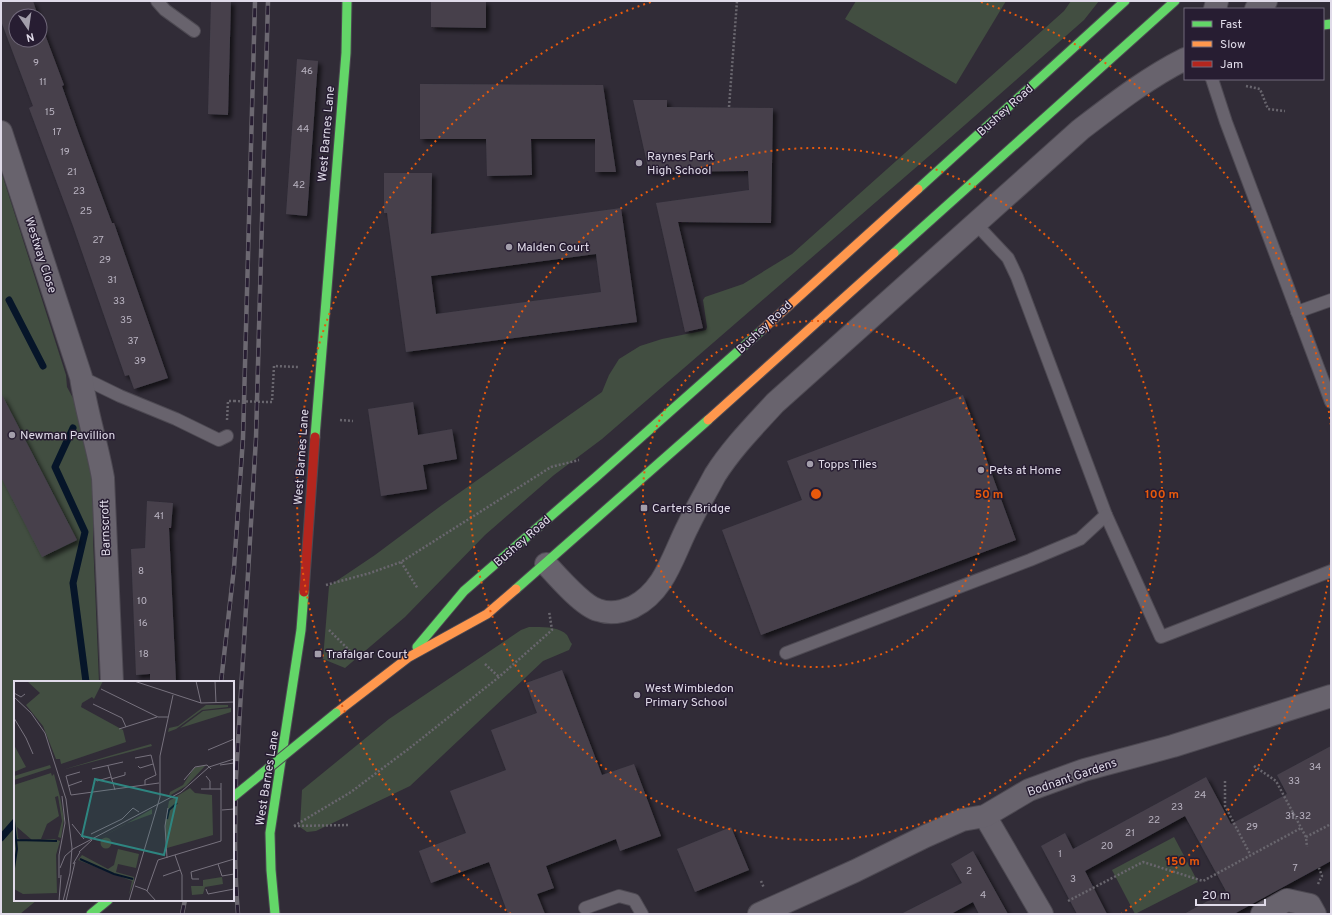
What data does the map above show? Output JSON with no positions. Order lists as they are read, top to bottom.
{
  "streets": {
    "main road": ["Bushey Road", "West Barnes Lane"],
    "street": ["Westway Close", "Barnscroft", "Bodnant Gardens"]
  },
  "crossings": [
    ["Westway Close", "Barnscroft"]
  ],
  "places": {
    "other": [
      "Raynes Park High School",
      "Malden Court",
      "Newman Pavillion",
      "Topps Tiles",
      "Pets at Home",
      "West Wimbledon Primary School"
    ],
    "transit": ["Carters Bridge", "Trafalgar Court"]
  },
  "house_numbers": [
    "9",
    "46",
    "11",
    "15",
    "44",
    "17",
    "19",
    "21",
    "42",
    "23",
    "25",
    "27",
    "29",
    "31",
    "33",
    "35",
    "37",
    "39",
    "41",
    "8",
    "10",
    "16",
    "18",
    "34",
    "33",
    "24",
    "23",
    "31-32",
    "22",
    "29",
    "21",
    "20",
    "1",
    "7",
    "2",
    "3",
    "4"
  ],
  "legend": ["Fast", "Slow", "Jam"],
  "scale_bar": "20 m",
  "north": "bottom",
  "rings": ["50 m", "100 m", "150 m"]
}
